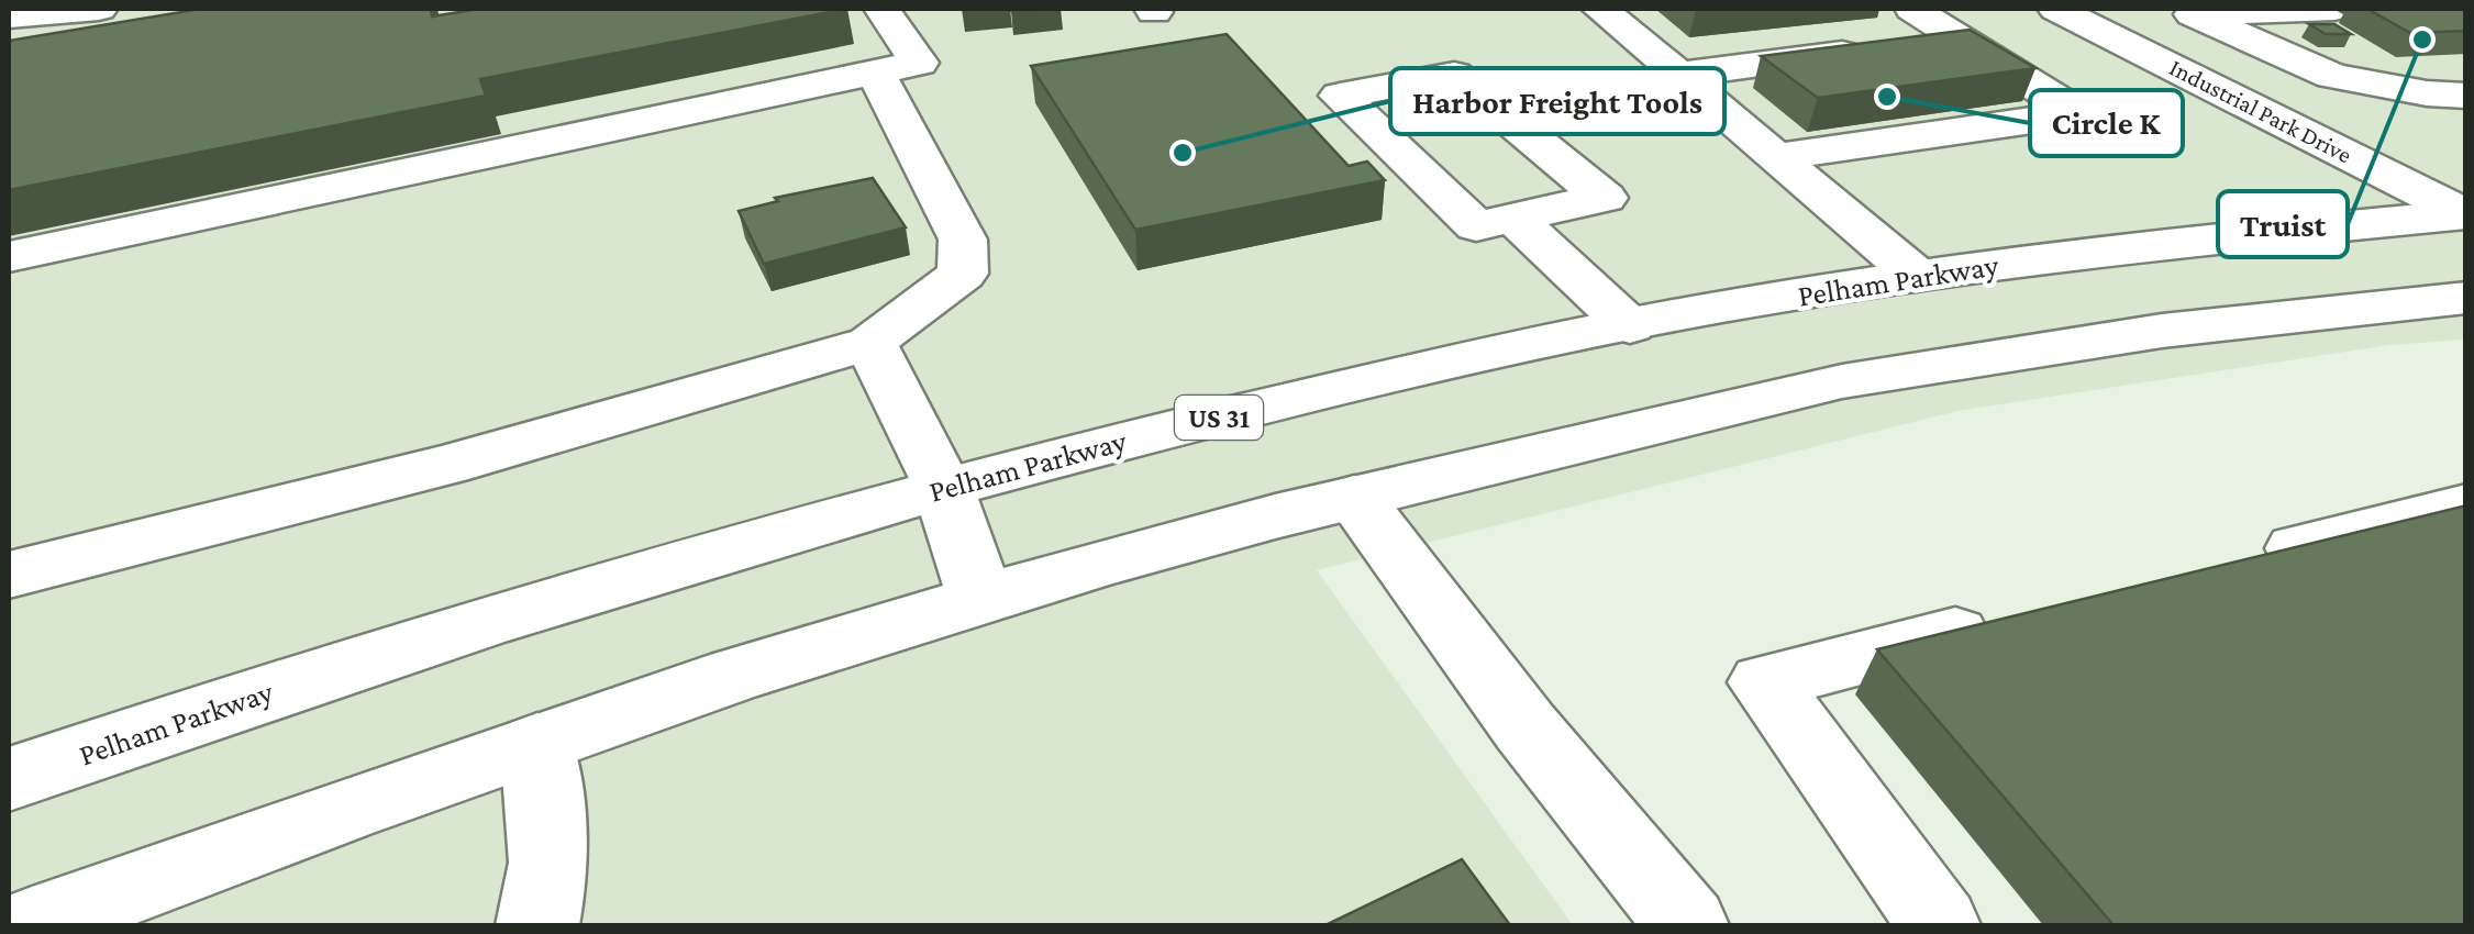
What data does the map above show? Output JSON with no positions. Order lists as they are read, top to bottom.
{
  "streets": {
    "main road": ["Industrial Park Drive", "Pelham Parkway", "US 31"]
  },
  "crossings": [
    ["Industrial Park Drive", "Pelham Parkway"]
  ],
  "places": ["Truist", "Circle K", "Harbor Freight Tools"]
}
